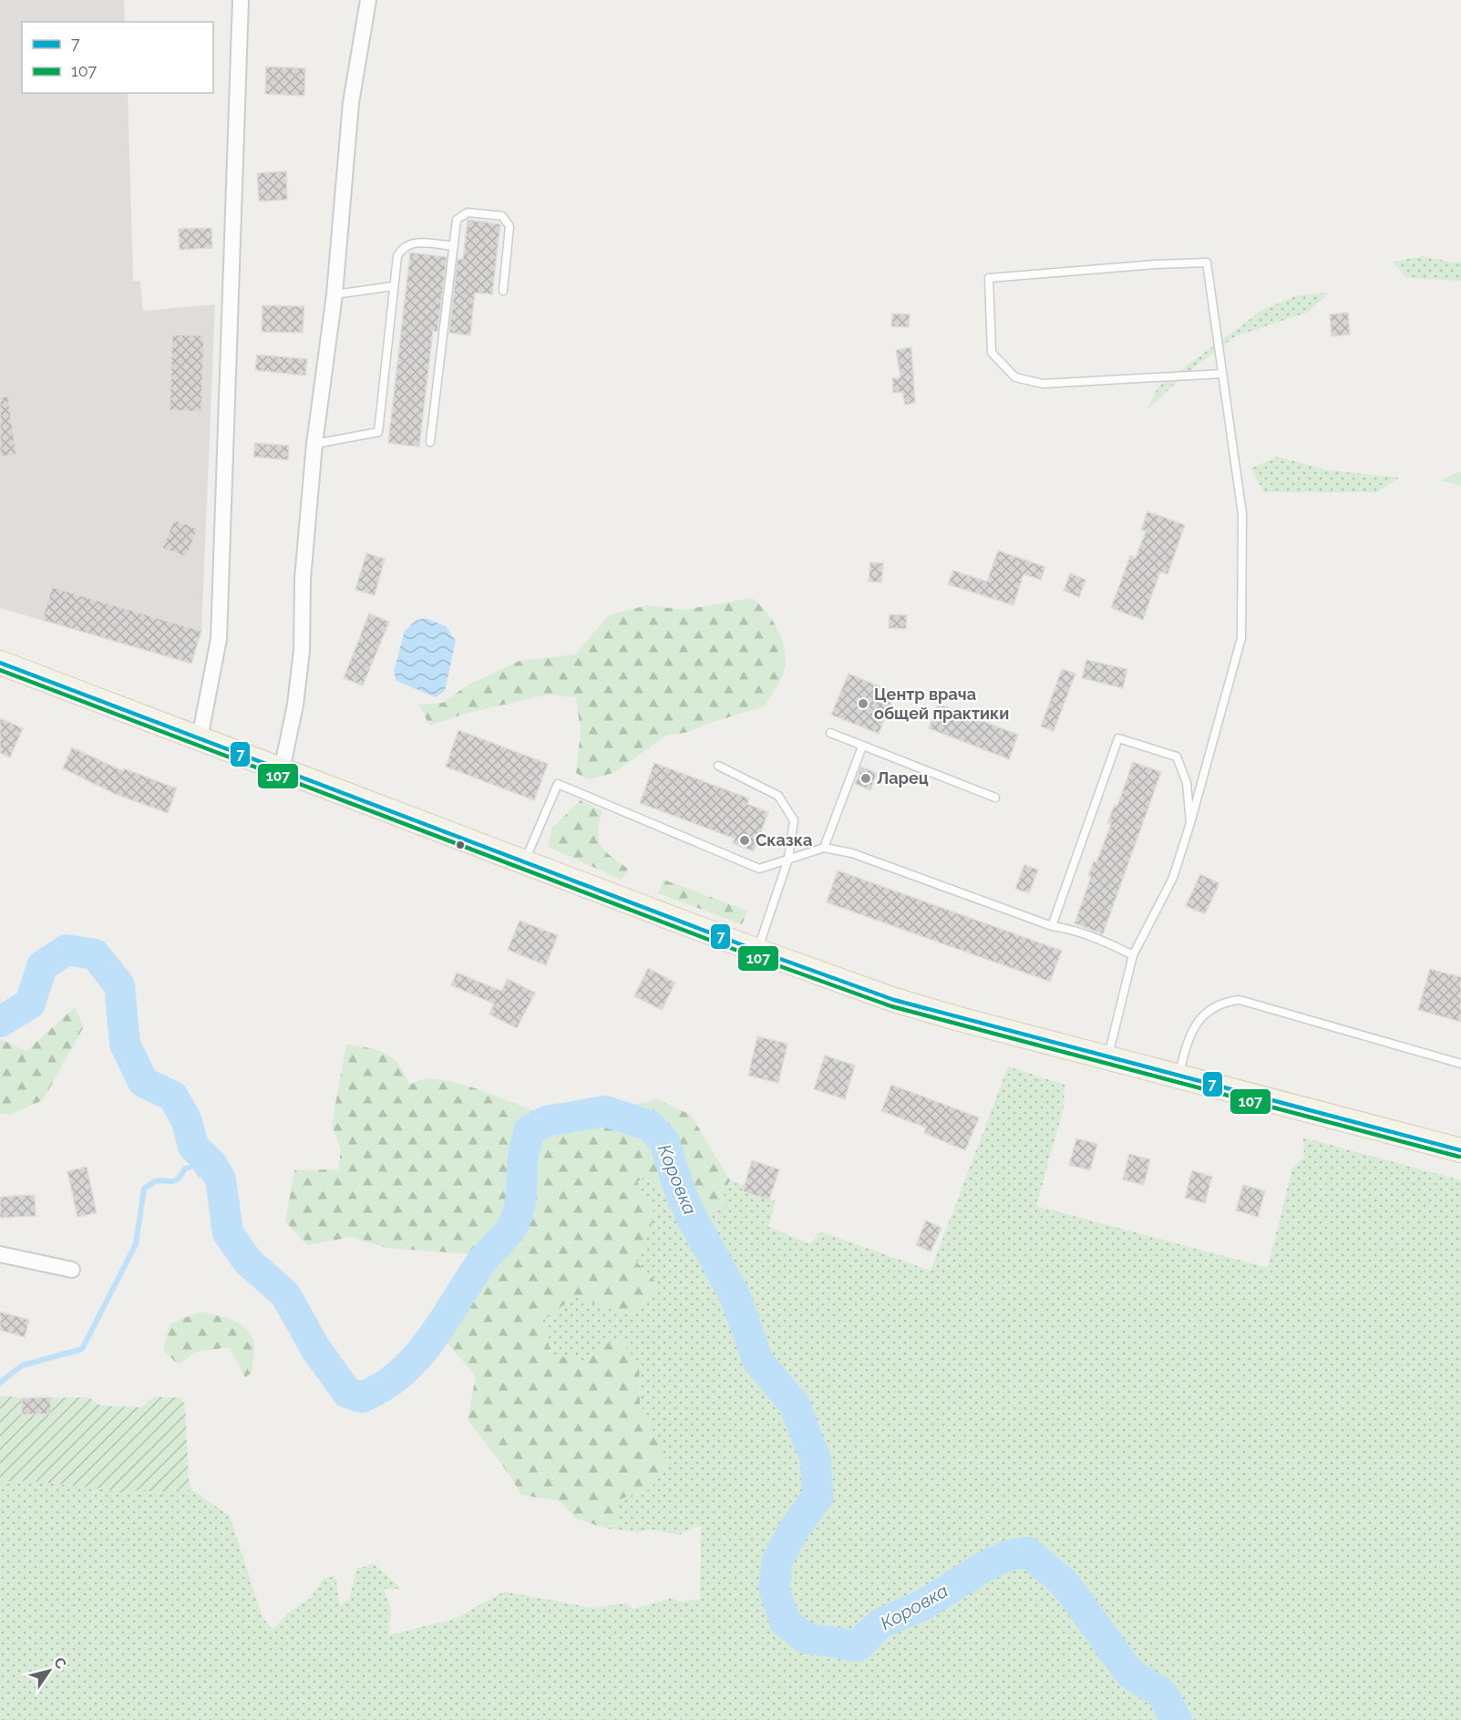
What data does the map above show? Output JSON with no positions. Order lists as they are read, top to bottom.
{
  "water": ["Коровка"],
  "places": ["Центр врача общей практики", "Ларец", "Сказка"],
  "lines": ["transit line 7", "transit line 107"],
  "legend": ["7", "107"],
  "north": "top right"
}
